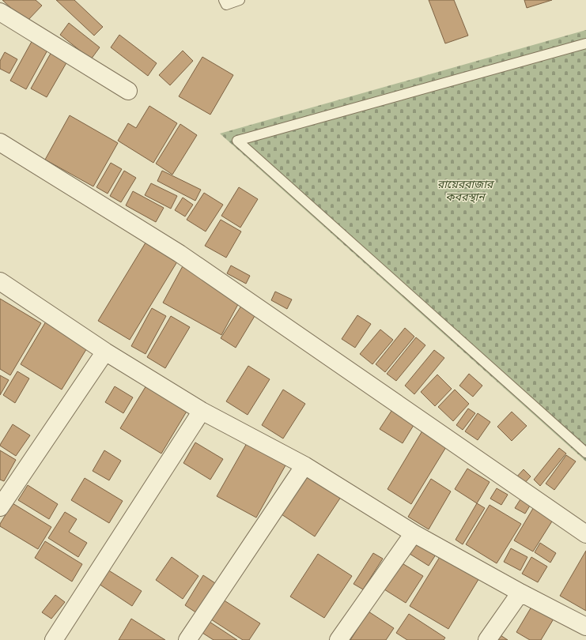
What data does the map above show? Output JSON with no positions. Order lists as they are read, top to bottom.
{
  "parks": ["রায়েরবাজার কবরস্থান"]
}
